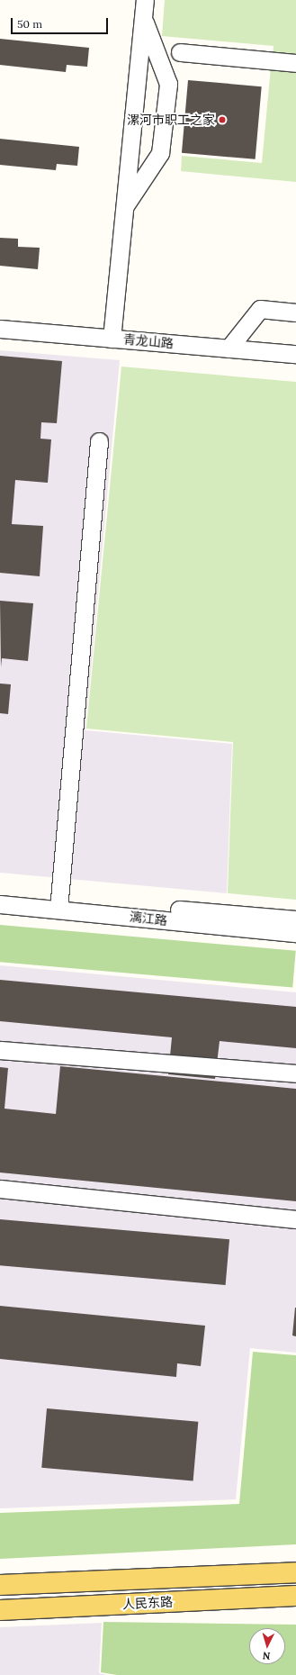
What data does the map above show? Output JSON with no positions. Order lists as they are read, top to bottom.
{
  "streets": {
    "main road": ["人民东路"],
    "street": ["青龙山路", "漓江路"]
  },
  "places": ["漯河市职工之家"],
  "scale_bar": "50 m",
  "north": "bottom"
}
